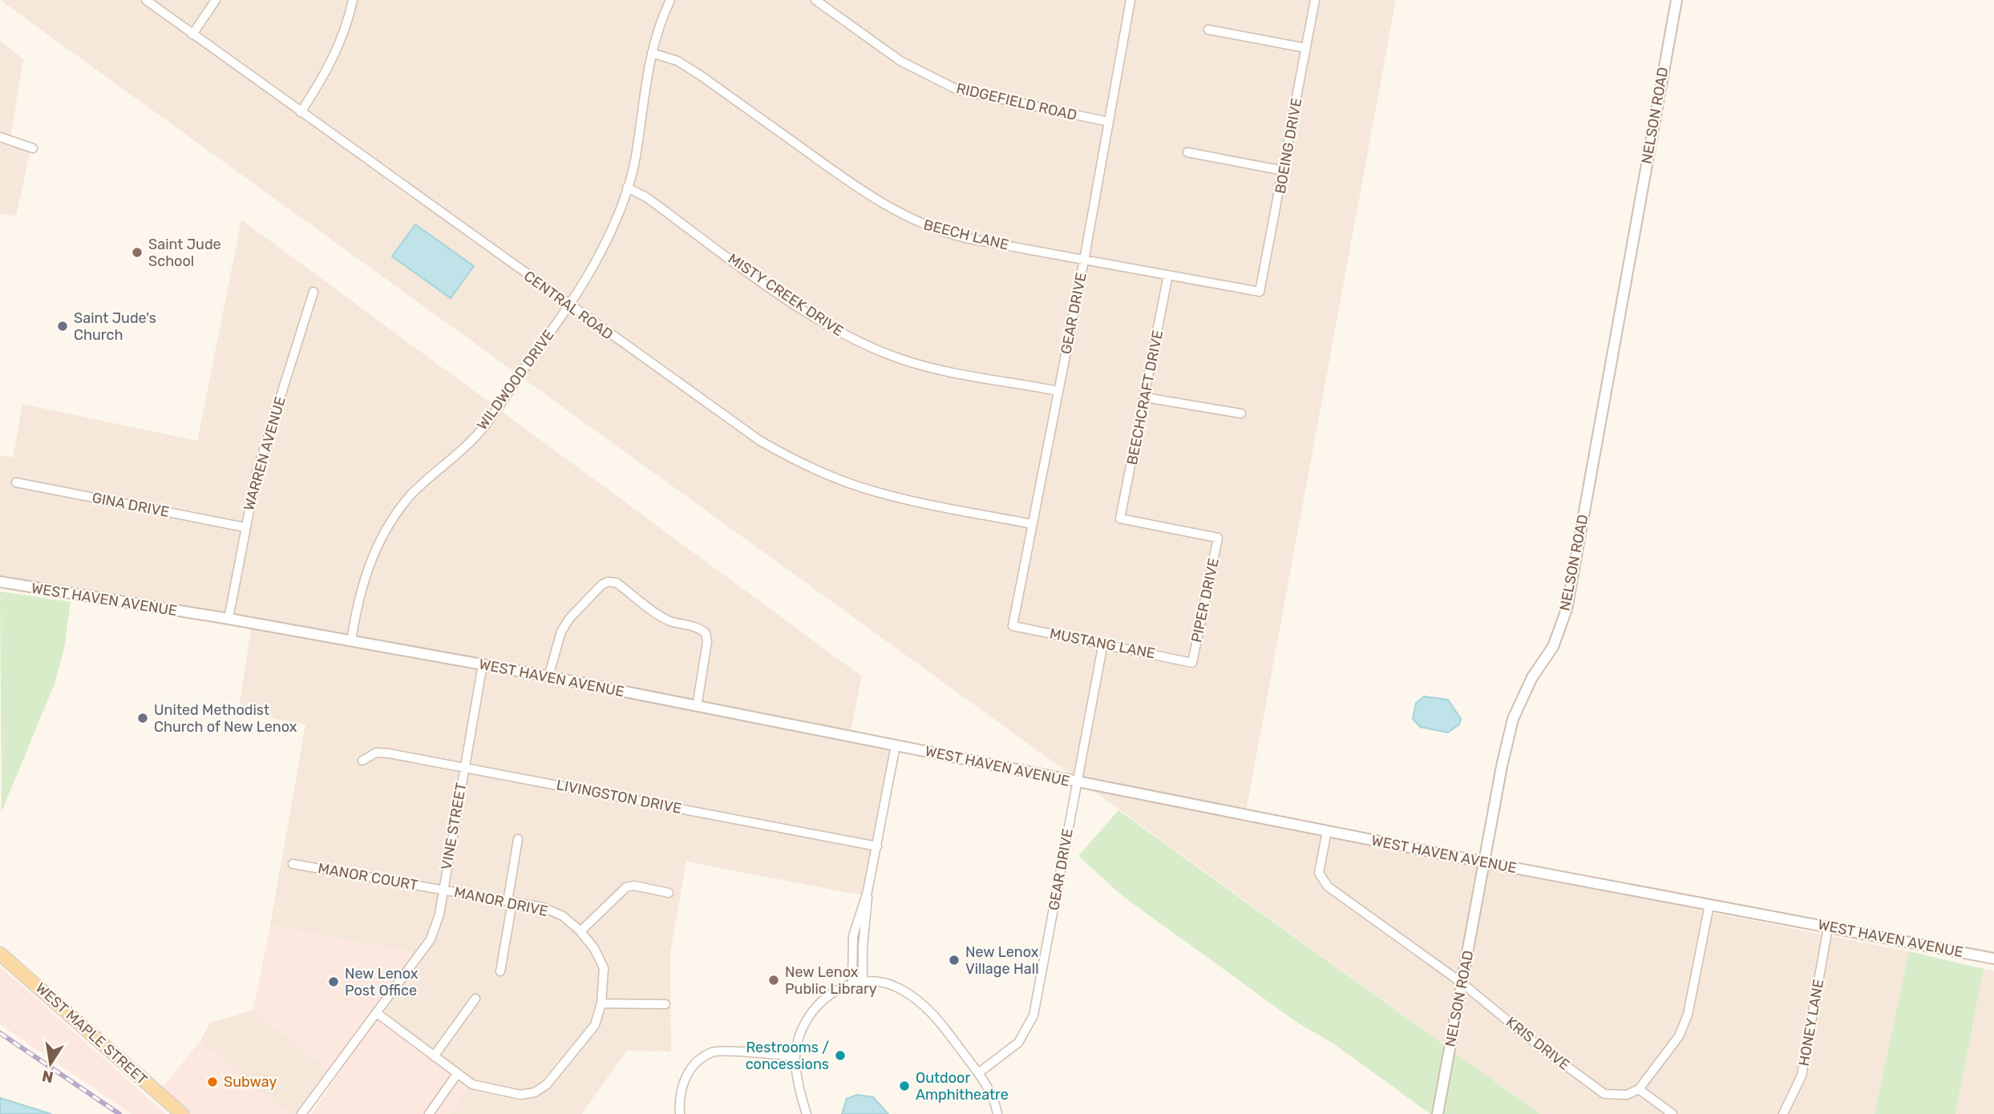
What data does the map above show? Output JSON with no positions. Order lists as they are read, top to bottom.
{
  "streets": {
    "main road": ["WEST MAPLE STREET"],
    "street": [
      "RIDGEFIELD ROAD",
      "NELSON ROAD",
      "BOEING DRIVE",
      "BEECH LANE",
      "MISTY CREEK DRIVE",
      "CENTRAL ROAD",
      "GEAR DRIVE",
      "WILDWOOD DRIVE",
      "BEECHCRAFT DRIVE",
      "WARREN AVENUE",
      "GINA DRIVE",
      "WEST HAVEN AVENUE",
      "PIPER DRIVE",
      "MUSTANG LANE",
      "LIVINGSTON DRIVE",
      "VINE STREET",
      "MANOR COURT",
      "MANOR DRIVE",
      "HONEY LANE",
      "KRIS DRIVE"
    ]
  },
  "crossings": [
    ["RIDGEFIELD ROAD", "GEAR DRIVE"],
    ["NELSON ROAD", "WEST HAVEN AVENUE"],
    ["NELSON ROAD", "KRIS DRIVE"],
    ["BOEING DRIVE", "BEECH LANE"],
    ["BEECH LANE", "GEAR DRIVE"],
    ["BEECH LANE", "WILDWOOD DRIVE"],
    ["BEECH LANE", "BEECHCRAFT DRIVE"],
    ["MISTY CREEK DRIVE", "GEAR DRIVE"],
    ["MISTY CREEK DRIVE", "WILDWOOD DRIVE"],
    ["CENTRAL ROAD", "GEAR DRIVE"],
    ["CENTRAL ROAD", "WILDWOOD DRIVE"],
    ["GEAR DRIVE", "WEST HAVEN AVENUE"],
    ["GEAR DRIVE", "MUSTANG LANE"],
    ["WILDWOOD DRIVE", "WEST HAVEN AVENUE"],
    ["BEECHCRAFT DRIVE", "PIPER DRIVE"],
    ["WARREN AVENUE", "GINA DRIVE"],
    ["WARREN AVENUE", "WEST HAVEN AVENUE"],
    ["WEST HAVEN AVENUE", "VINE STREET"],
    ["WEST HAVEN AVENUE", "HONEY LANE"],
    ["WEST HAVEN AVENUE", "KRIS DRIVE"],
    ["PIPER DRIVE", "MUSTANG LANE"],
    ["LIVINGSTON DRIVE", "VINE STREET"],
    ["VINE STREET", "MANOR COURT"],
    ["VINE STREET", "MANOR DRIVE"],
    ["MANOR COURT", "MANOR DRIVE"]
  ],
  "places": [
    "Saint Jude School",
    "Saint Jude's Church",
    "United Methodist Church of New Lenox",
    "New Lenox Village Hall",
    "New Lenox Public Library",
    "New Lenox Post Office",
    "Restrooms / concessions",
    "Subway",
    "Outdoor Amphitheatre"
  ],
  "north": "bottom"
}
